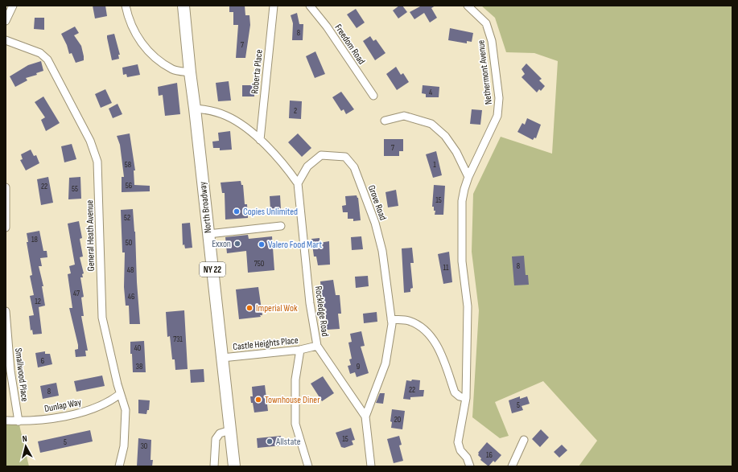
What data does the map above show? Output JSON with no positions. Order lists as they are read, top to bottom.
{
  "streets": {
    "main road": ["North Broadway", "NY 22"],
    "street": [
      "Freedom Road",
      "Roberta Place",
      "Nethermont Avenue",
      "Grove Road",
      "General Heath Avenue",
      "Rockledge Road",
      "Castle Heights Place",
      "Smallwood Place",
      "Dunlap Way"
    ]
  },
  "crossings": [
    ["Grove Road", "Rockledge Road"],
    ["North Broadway", "Castle Heights Place"],
    ["General Heath Avenue", "Dunlap Way"],
    ["Rockledge Road", "Castle Heights Place"],
    ["Smallwood Place", "Dunlap Way"]
  ],
  "places": [
    "Copies Unlimited",
    "Exxon",
    "Valero Food Mart",
    "Imperial Wok",
    "Townhouse Diner",
    "Allstate"
  ],
  "house_numbers": [
    "8",
    "7",
    "4",
    "2",
    "7",
    "58",
    "1",
    "56",
    "22",
    "55",
    "15",
    "52",
    "18",
    "50",
    "750",
    "8",
    "11",
    "48",
    "47",
    "46",
    "12",
    "731",
    "40",
    "6",
    "38",
    "9",
    "22",
    "8",
    "5",
    "20",
    "15",
    "5",
    "30",
    "16"
  ],
  "north": "top"
}
